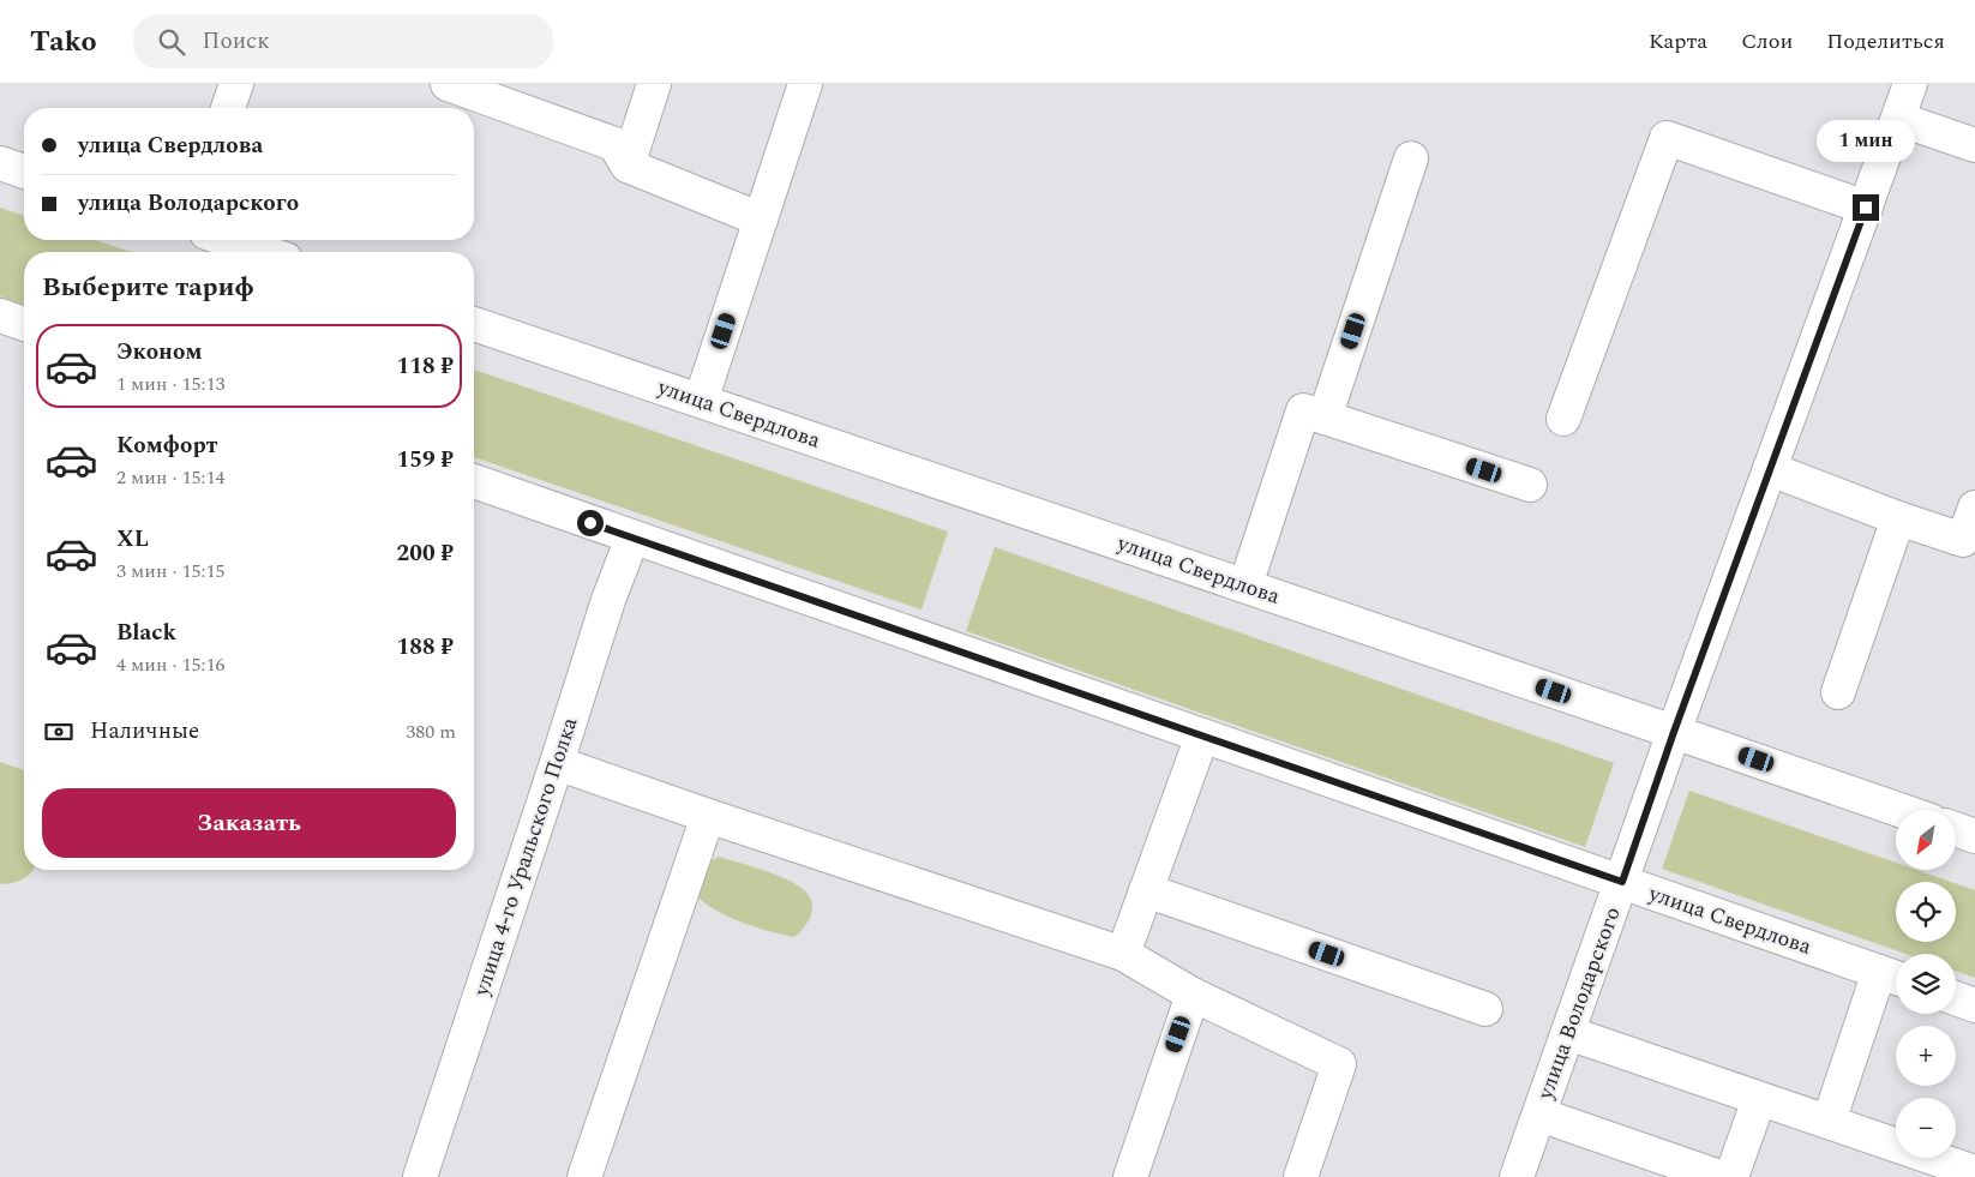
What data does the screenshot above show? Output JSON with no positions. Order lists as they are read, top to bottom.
{
  "streets": {
    "main road": ["улица Свердлова", "улица 4-го Уральского Полка", "улица Володарского"]
  },
  "crossings": [
    ["улица Свердлова", "улица 4-го Уральского Полка"],
    ["улица Свердлова", "улица Володарского"]
  ],
  "north": "bottom left",
  "page": {
    "header": "Tako",
    "search": "Поиск",
    "nav": ["Карта", "Слои", "Поделиться"],
    "banner": ["улица Свердлова", "улица Володарского"],
    "bubble": "1 мин",
    "heading": "Выберите тариф",
    "list": [
      {
        "name": "Эконом",
        "note": "1 мин · 15:13",
        "value": "118 ₽"
      },
      {
        "name": "Комфорт",
        "note": "2 мин · 15:14",
        "value": "159 ₽"
      },
      {
        "name": "XL",
        "note": "3 мин · 15:15",
        "value": "200 ₽"
      },
      {
        "name": "Black",
        "note": "4 мин · 15:16",
        "value": "188 ₽"
      }
    ],
    "pay": ["Наличные", "380 m"],
    "buttons": "Заказать",
    "map_buttons": ["+", "−"]
  }
}
